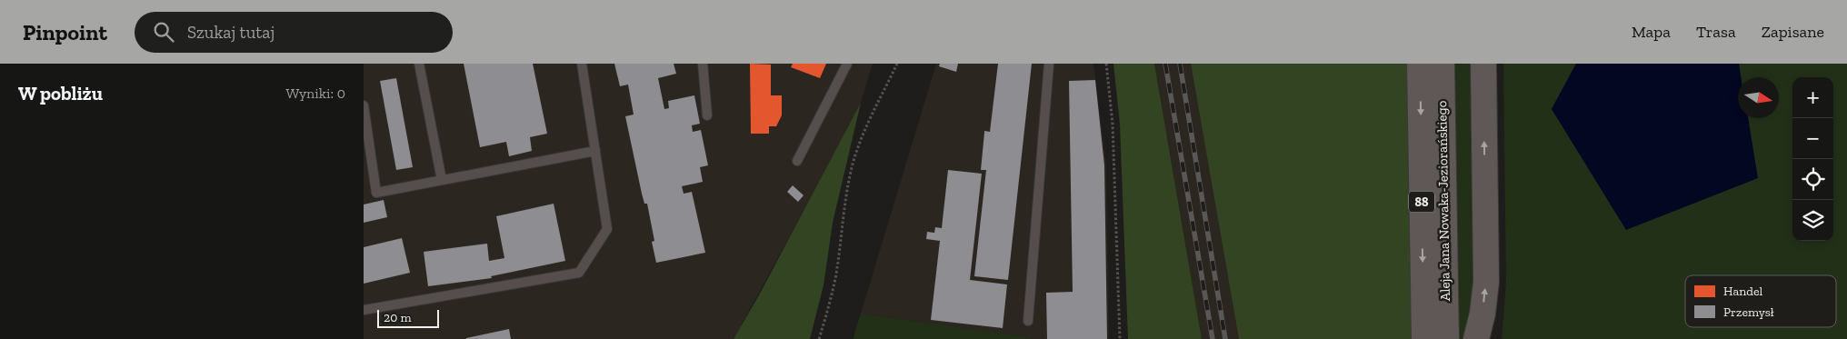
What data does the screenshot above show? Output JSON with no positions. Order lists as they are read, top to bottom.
{
  "streets": {
    "main road": ["Aleja Jana Nowaka-Jeziorańskiego", "88"]
  },
  "legend": ["Handel", "Przemysł"],
  "scale_bar": "20 m",
  "north": "right",
  "page": {
    "header": "Pinpoint",
    "search": "Szukaj tutaj",
    "nav": ["Mapa", "Trasa", "Zapisane"],
    "heading": ["W pobliżu", "Wyniki: 0"],
    "map_buttons": ["+", "−"],
    "scale": "20 m"
  }
}
